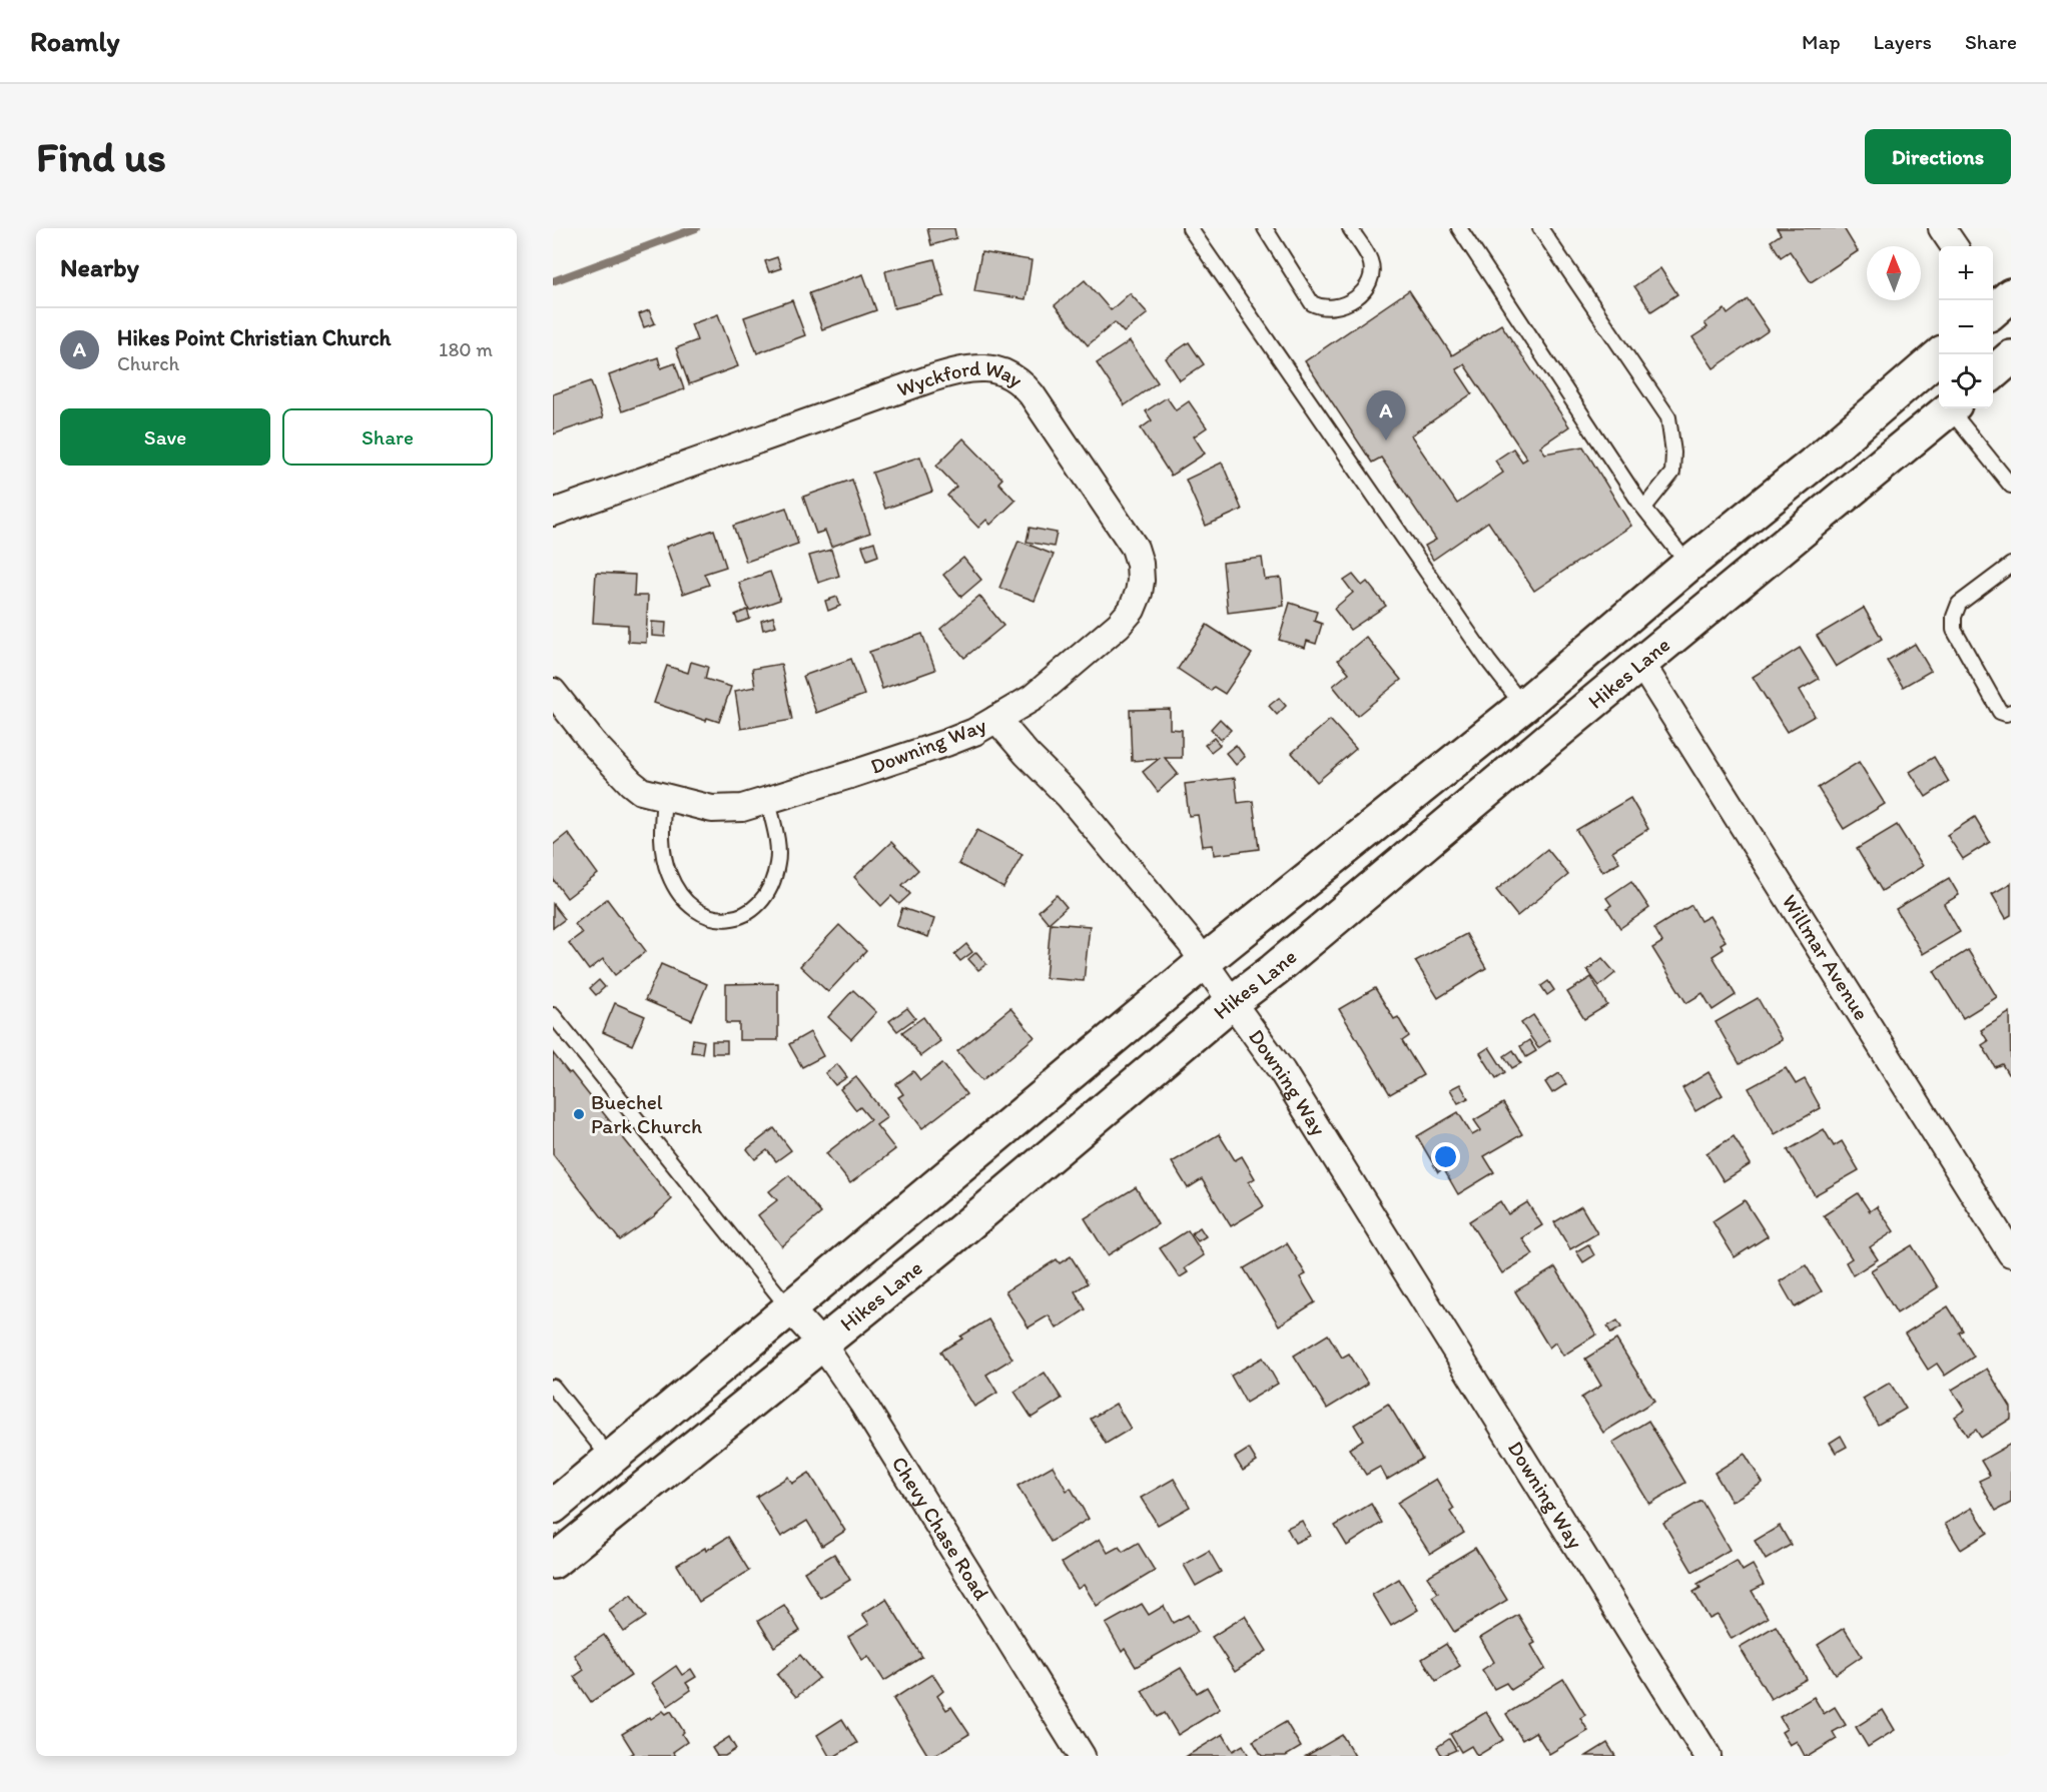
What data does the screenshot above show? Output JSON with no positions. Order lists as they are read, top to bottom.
{
  "streets": {
    "main road": ["Hikes Lane"],
    "street": [
      "Wyckford Way",
      "Downing Way",
      "Willmar Avenue",
      "Chevy Chase Road"
    ]
  },
  "crossings": [
    ["Wyckford Way", "Downing Way"],
    ["Hikes Lane", "Downing Way"],
    ["Hikes Lane", "Willmar Avenue"],
    ["Hikes Lane", "Chevy Chase Road"]
  ],
  "places": ["Buechel Park Church"],
  "north": "top",
  "page": {
    "header": "Roamly",
    "nav": ["Map", "Layers", "Share"],
    "buttons": [
      "Directions",
      ["Save", "Share"]
    ],
    "title": "Find us",
    "heading": "Nearby",
    "map_buttons": ["+", "−"],
    "list": [
      {
        "mark": "A",
        "name": "Hikes Point Christian Church",
        "note": "Church",
        "value": "180 m"
      }
    ],
    "pins": "A"
  }
}
